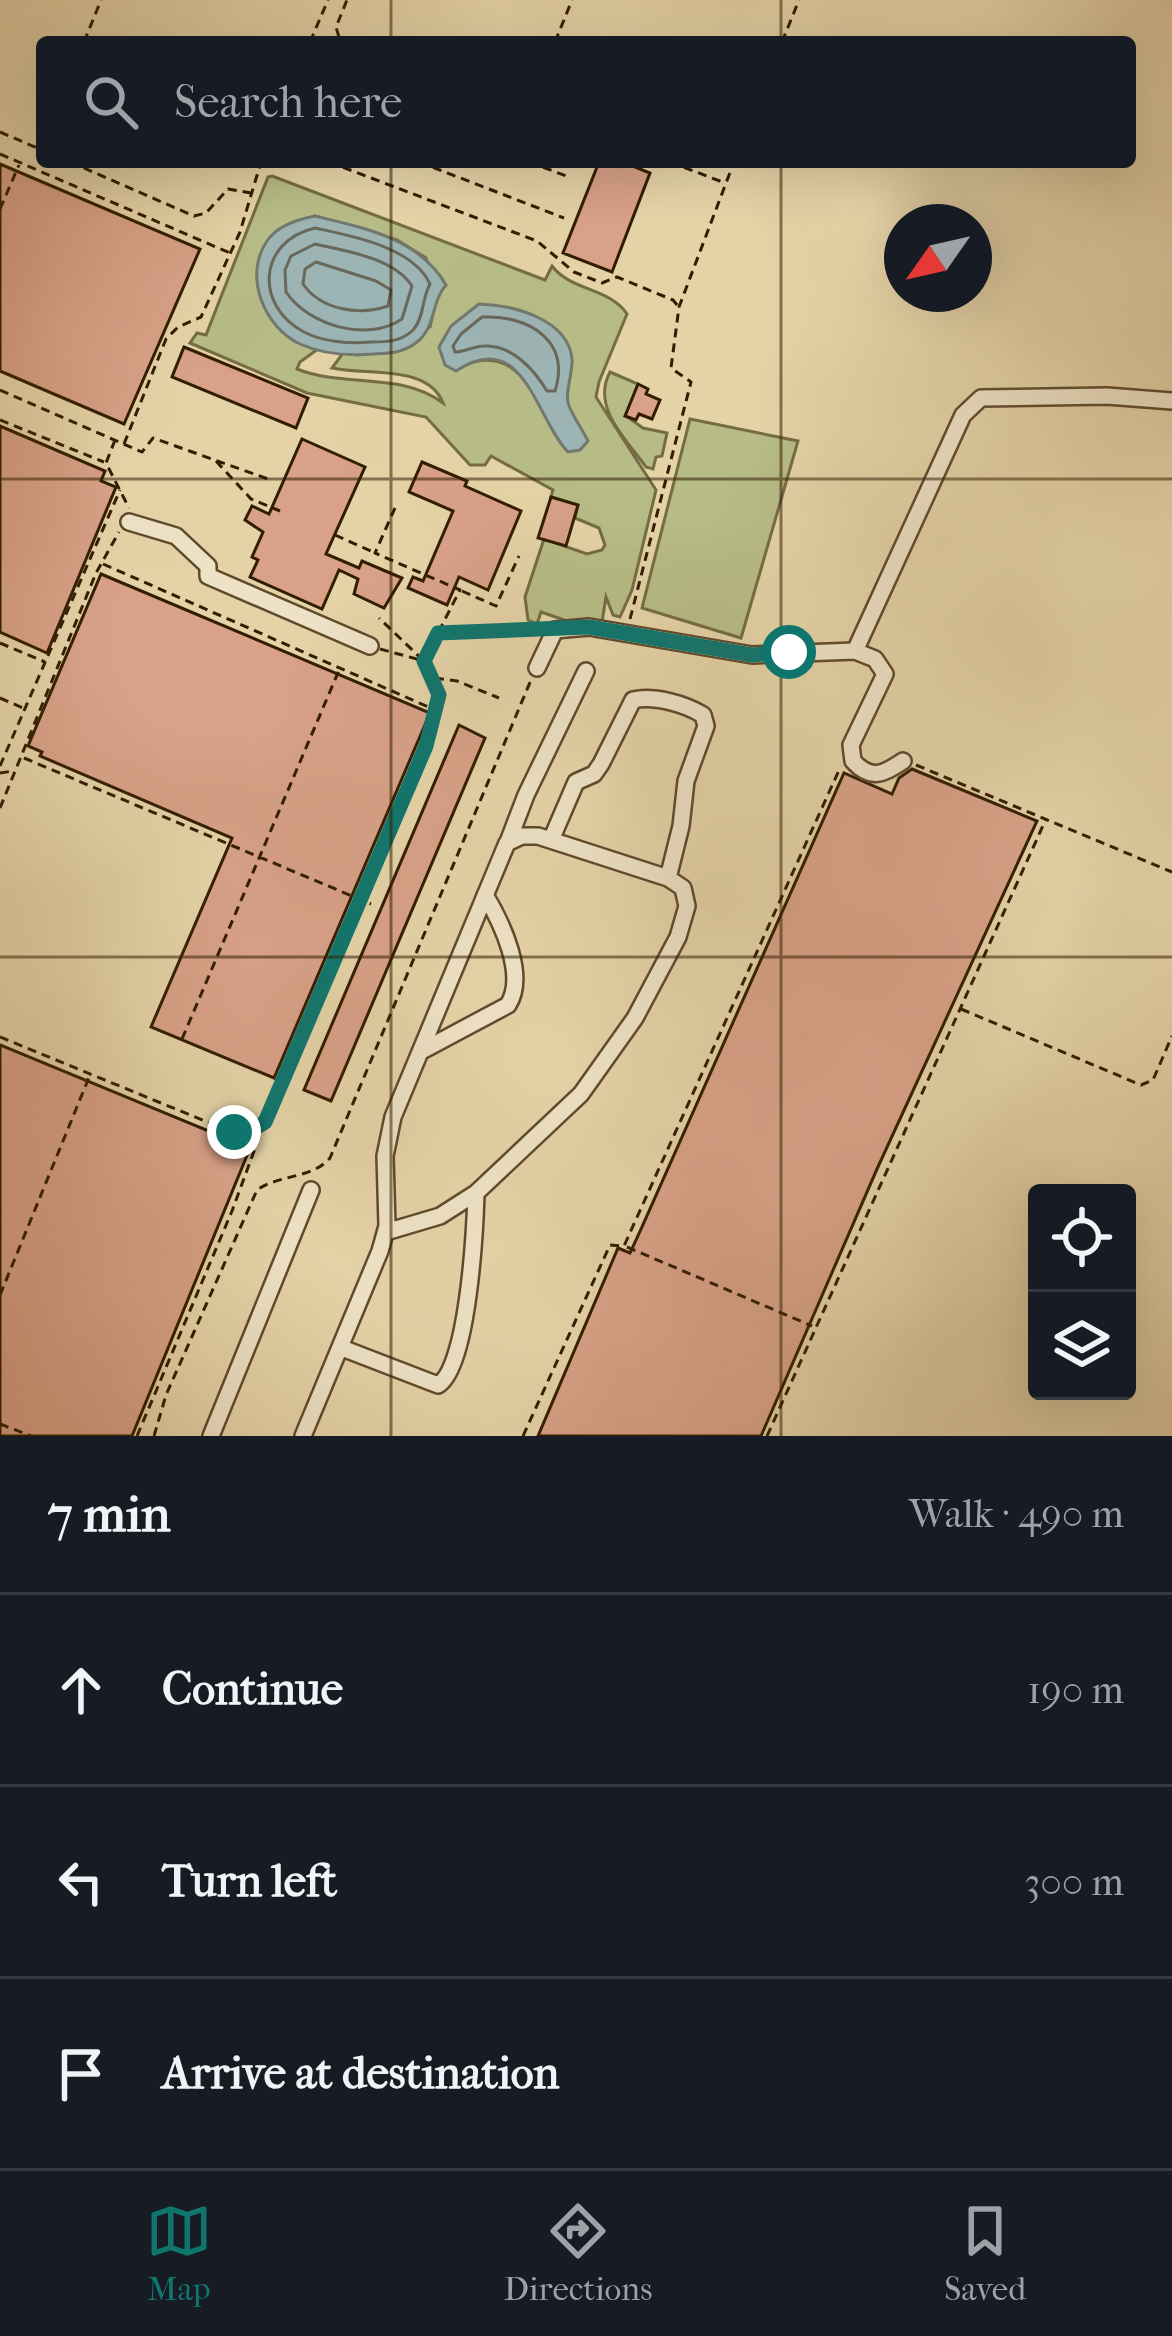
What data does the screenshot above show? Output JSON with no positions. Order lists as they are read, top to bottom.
{
  "north": "bottom left",
  "page": {
    "search": "Search here",
    "heading": ["7 min", "Walk · 490 m"],
    "list": [
      ["Continue", "190 m"],
      ["Turn left", "300 m"],
      "Arrive at destination"
    ],
    "nav": ["Map", "Directions", "Saved"]
  }
}
